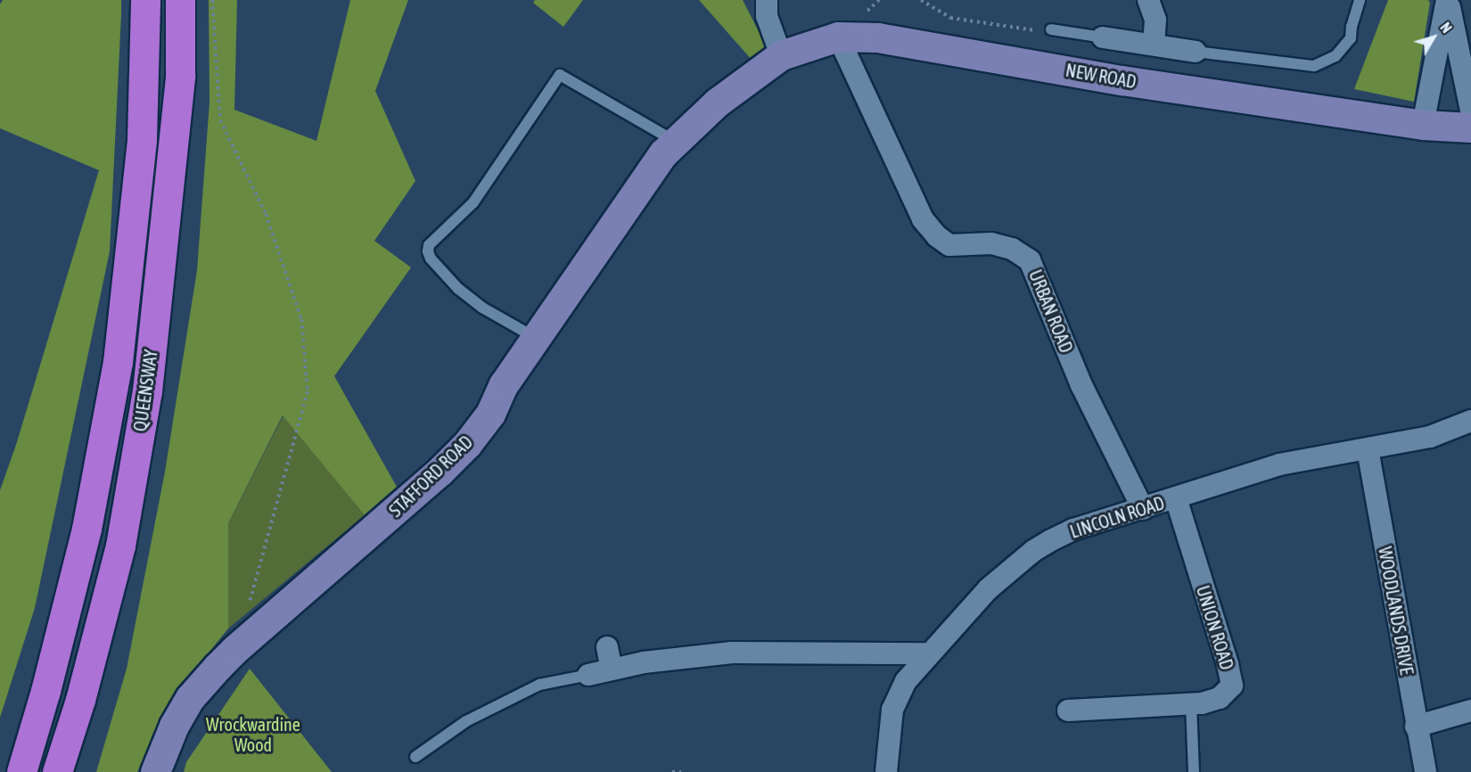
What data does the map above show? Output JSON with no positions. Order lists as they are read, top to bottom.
{
  "streets": {
    "highway": ["QUEENSWAY"],
    "street": [
      "NEW ROAD",
      "URBAN ROAD",
      "STAFFORD ROAD",
      "LINCOLN ROAD",
      "WOODLANDS DRIVE",
      "UNION ROAD"
    ]
  },
  "crossings": [
    ["NEW ROAD", "URBAN ROAD"],
    ["NEW ROAD", "STAFFORD ROAD"],
    ["URBAN ROAD", "LINCOLN ROAD"],
    ["LINCOLN ROAD", "WOODLANDS DRIVE"],
    ["LINCOLN ROAD", "UNION ROAD"]
  ],
  "parks": ["Wrockwardine Wood"],
  "north": "top right"
}
